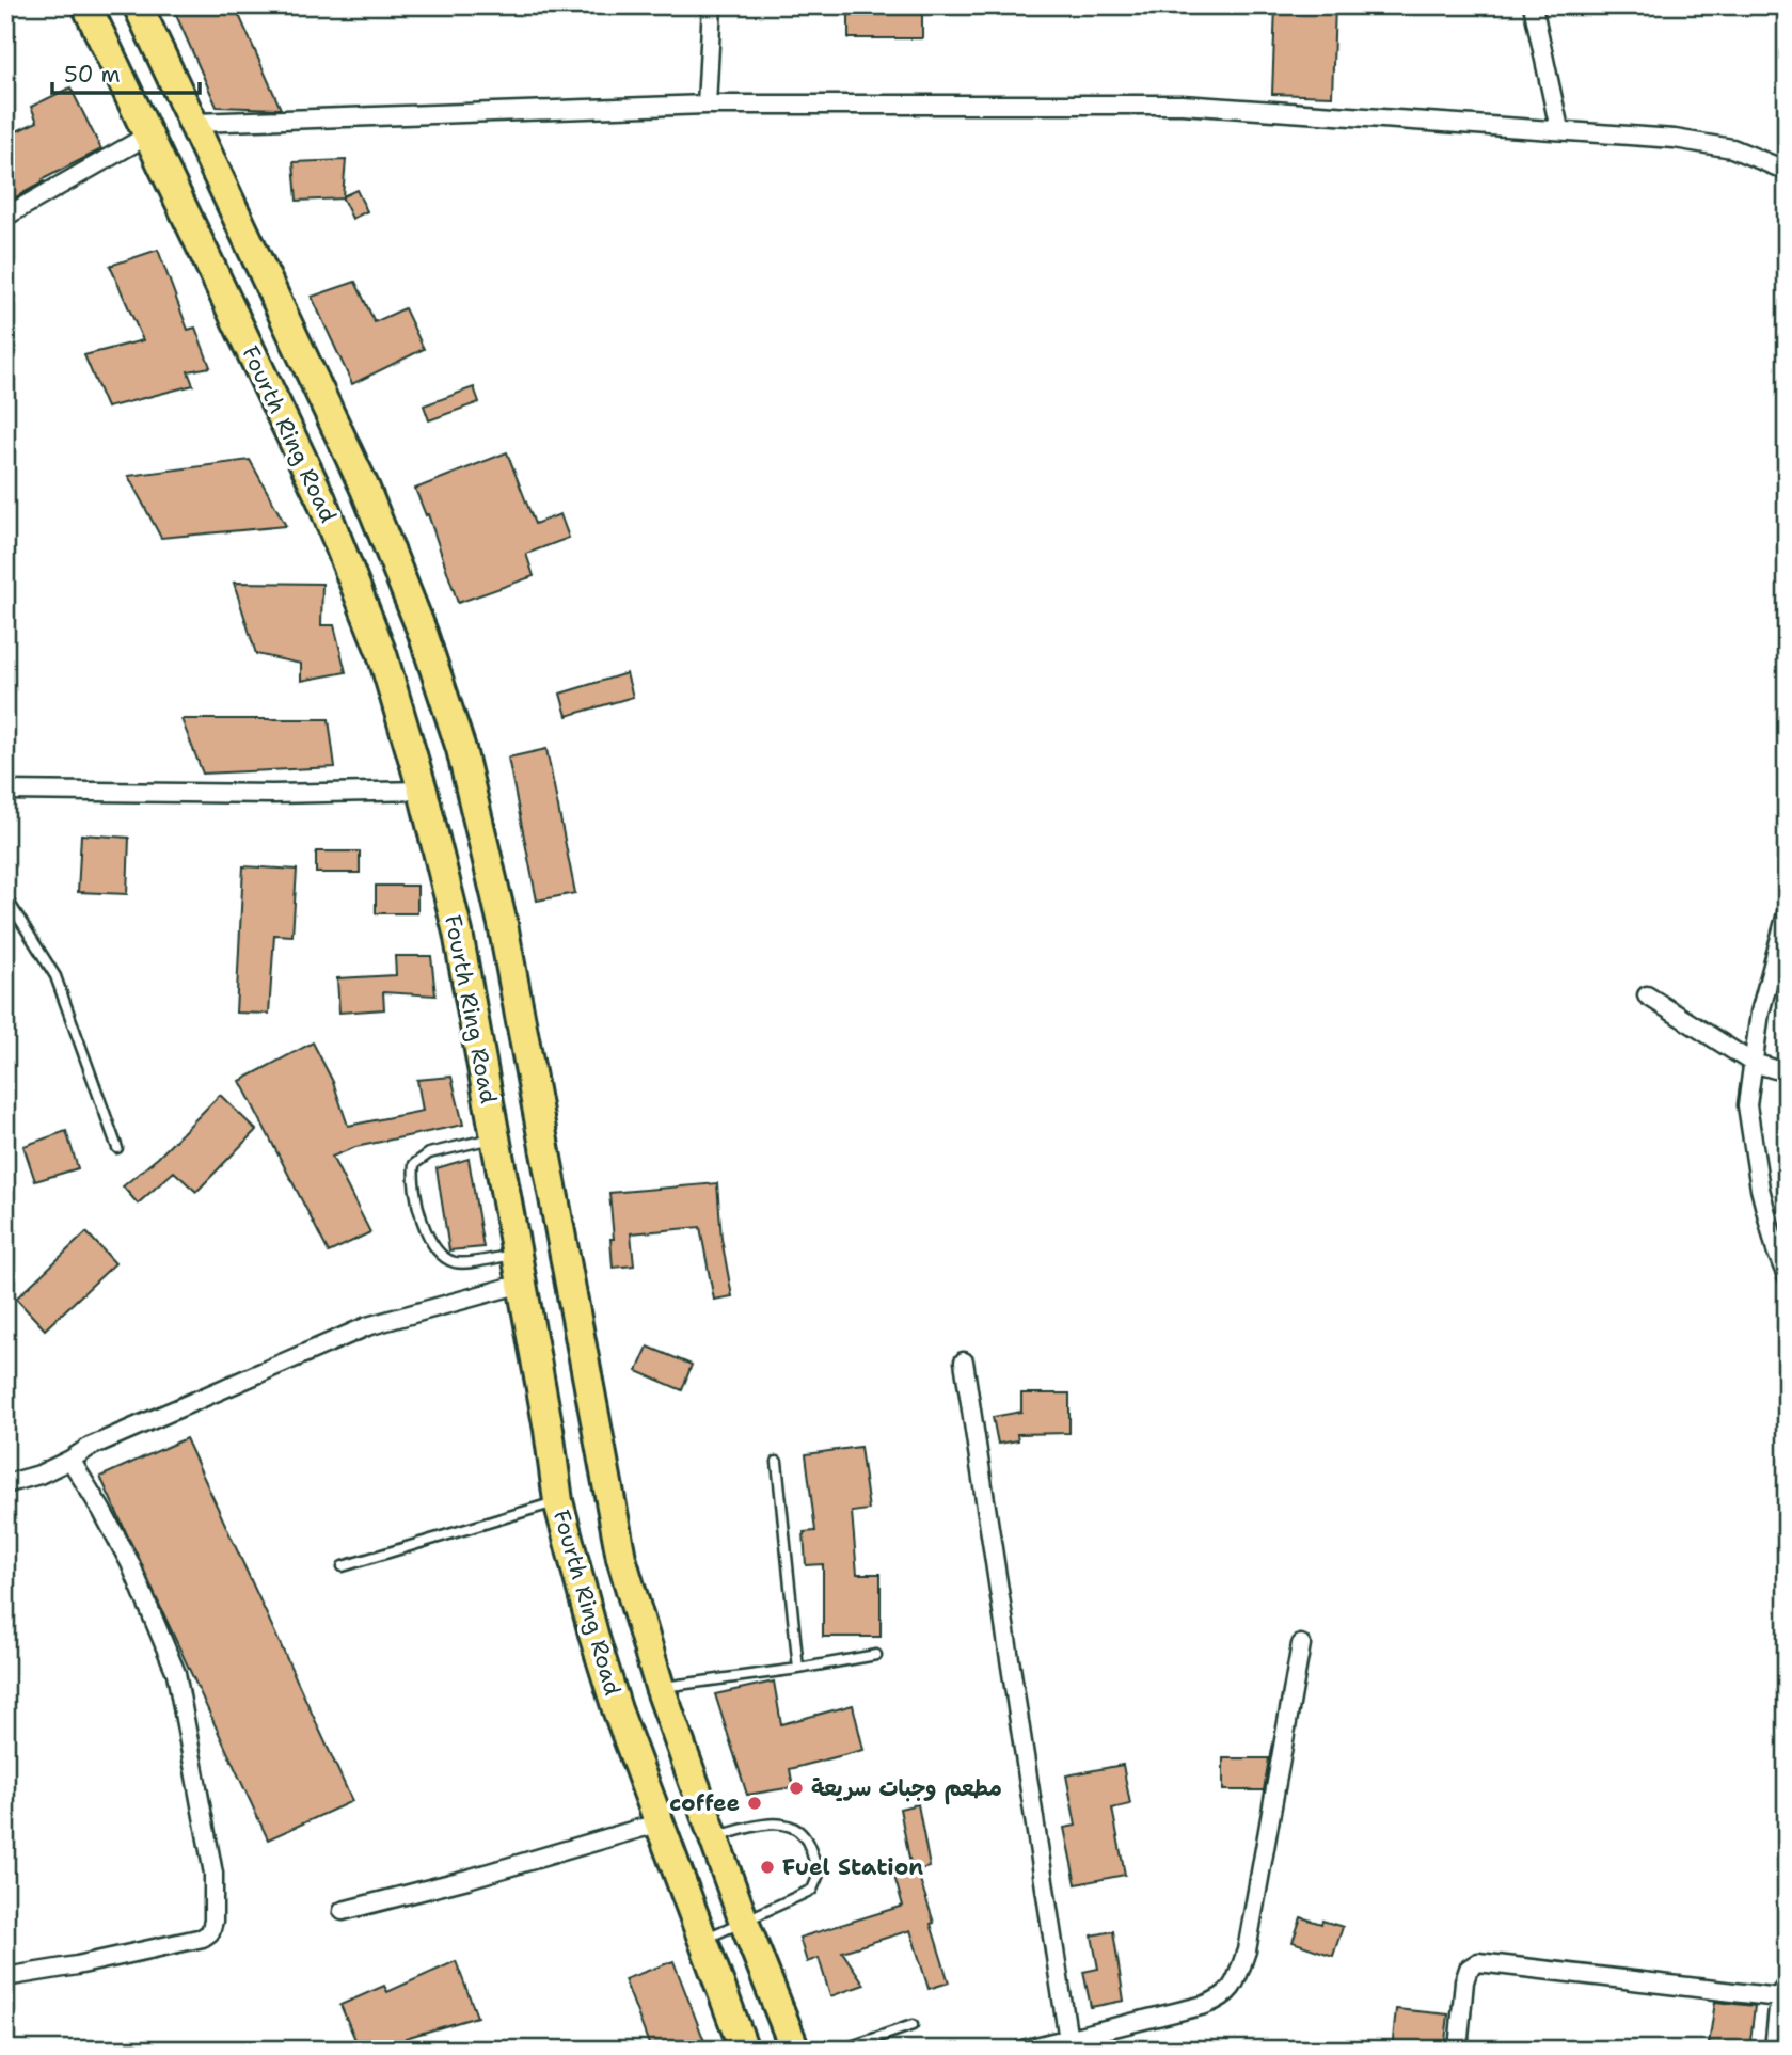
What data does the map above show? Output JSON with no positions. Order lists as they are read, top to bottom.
{
  "streets": {
    "main road": ["Fourth Ring Road"]
  },
  "places": ["مطعم وجبات سريعة", "coffee", "Fuel Station"],
  "scale_bar": "50 m"
}
